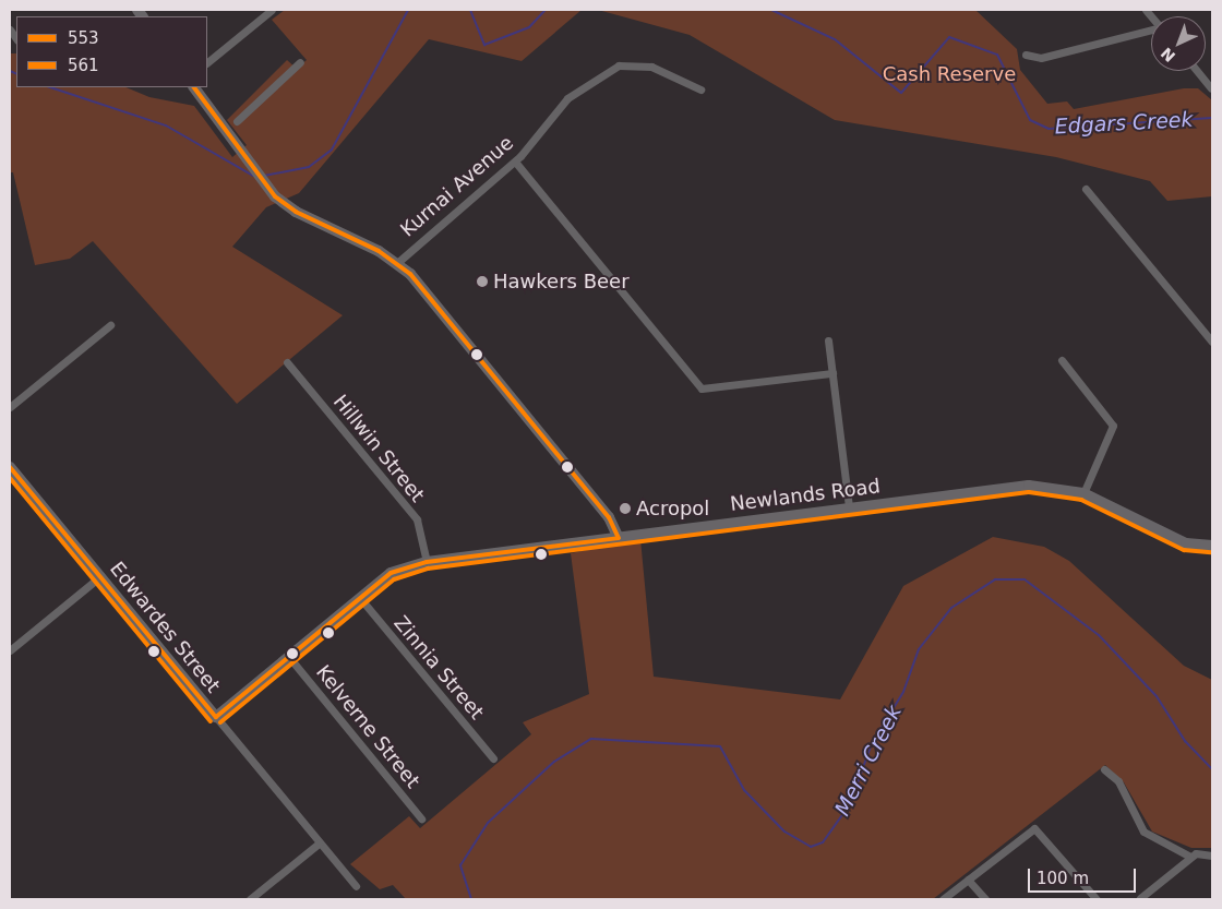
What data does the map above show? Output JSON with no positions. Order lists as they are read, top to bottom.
{
  "streets": {
    "street": [
      "Kurnai Avenue",
      "Hillwin Street",
      "Newlands Road",
      "Edwardes Street",
      "Zinnia Street",
      "Kelverne Street"
    ]
  },
  "crossings": [
    ["Hillwin Street", "Newlands Road"],
    ["Newlands Road", "Edwardes Street"],
    ["Newlands Road", "Zinnia Street"],
    ["Newlands Road", "Kelverne Street"]
  ],
  "water": ["Edgars Creek", "Merri Creek"],
  "parks": ["Cash Reserve"],
  "places": ["Hawkers Beer", "Acropol"],
  "lines": ["transit line 553", "transit line 561"],
  "legend": ["553", "561"],
  "scale_bar": "100 m",
  "north": "bottom left"
}
